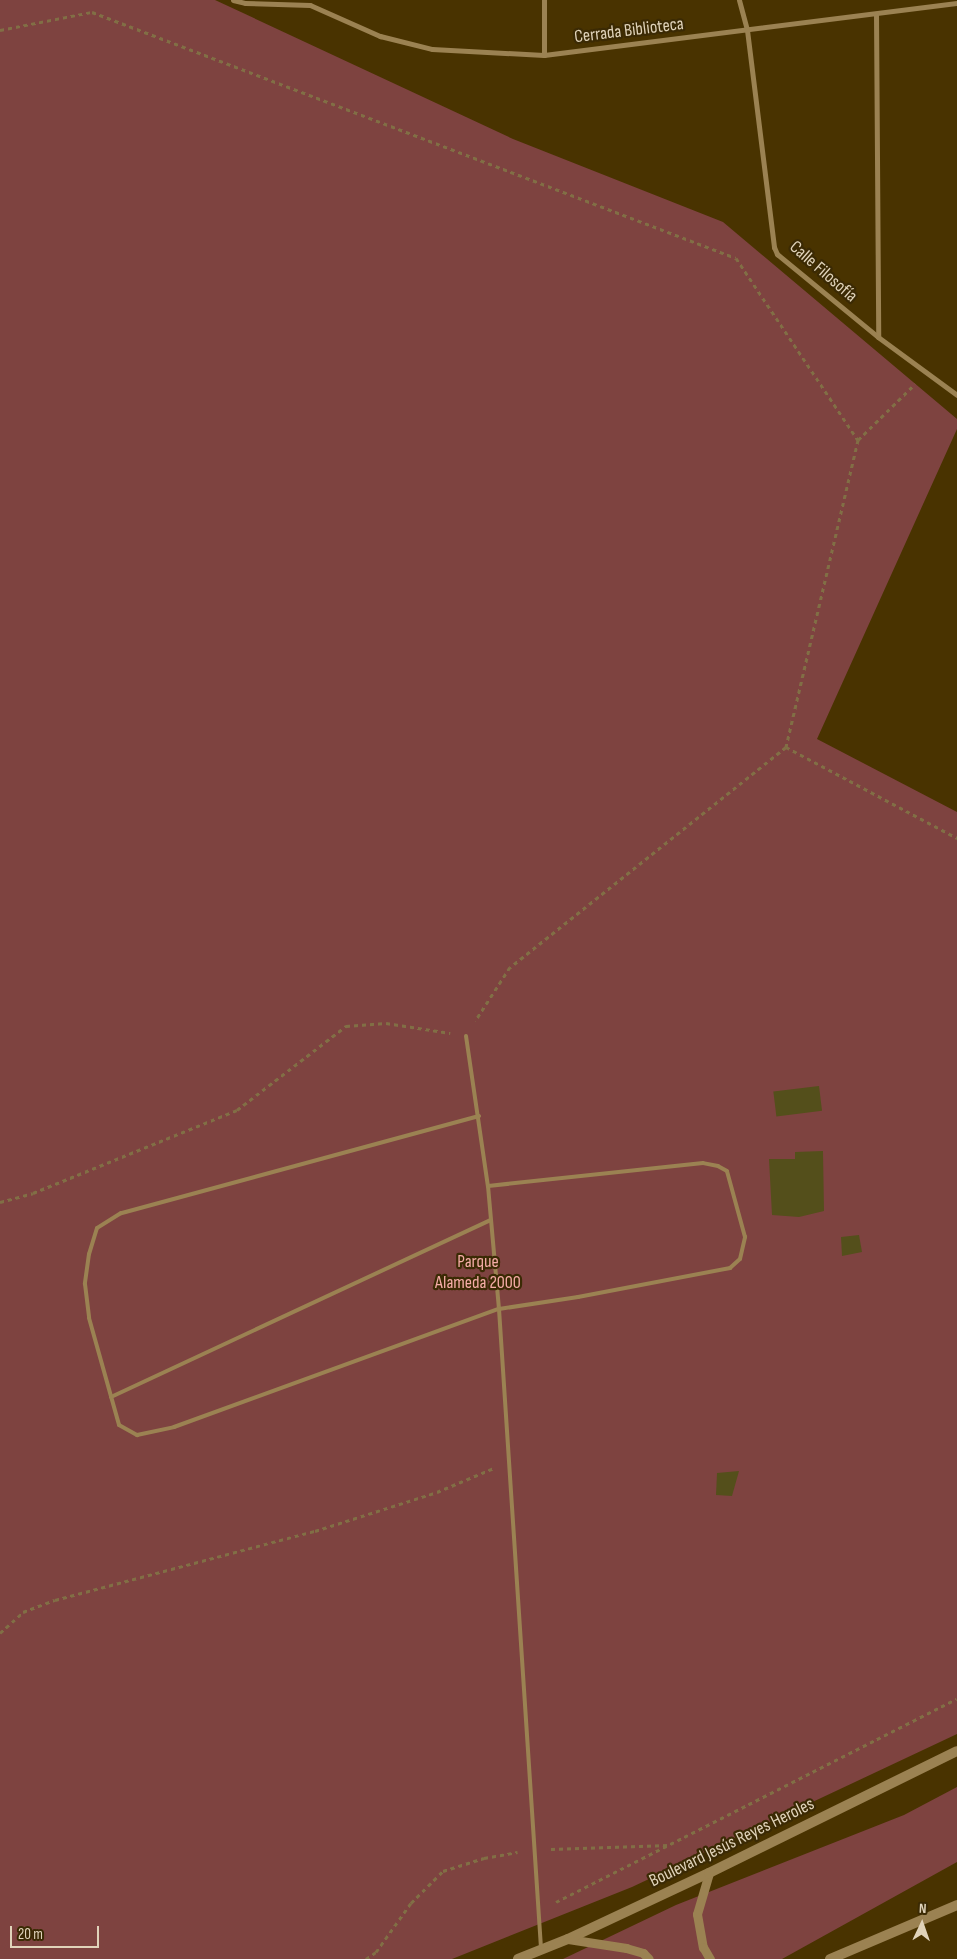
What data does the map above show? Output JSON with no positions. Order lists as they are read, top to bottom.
{
  "streets": {
    "main road": ["Boulevard Jesús Reyes Heroles"],
    "street": ["Cerrada Biblioteca", "Calle Filosofía"]
  },
  "crossings": [
    ["Cerrada Biblioteca", "Calle Filosofía"]
  ],
  "parks": ["Parque Alameda 2000"],
  "scale_bar": "20 m",
  "north": "top"
}
